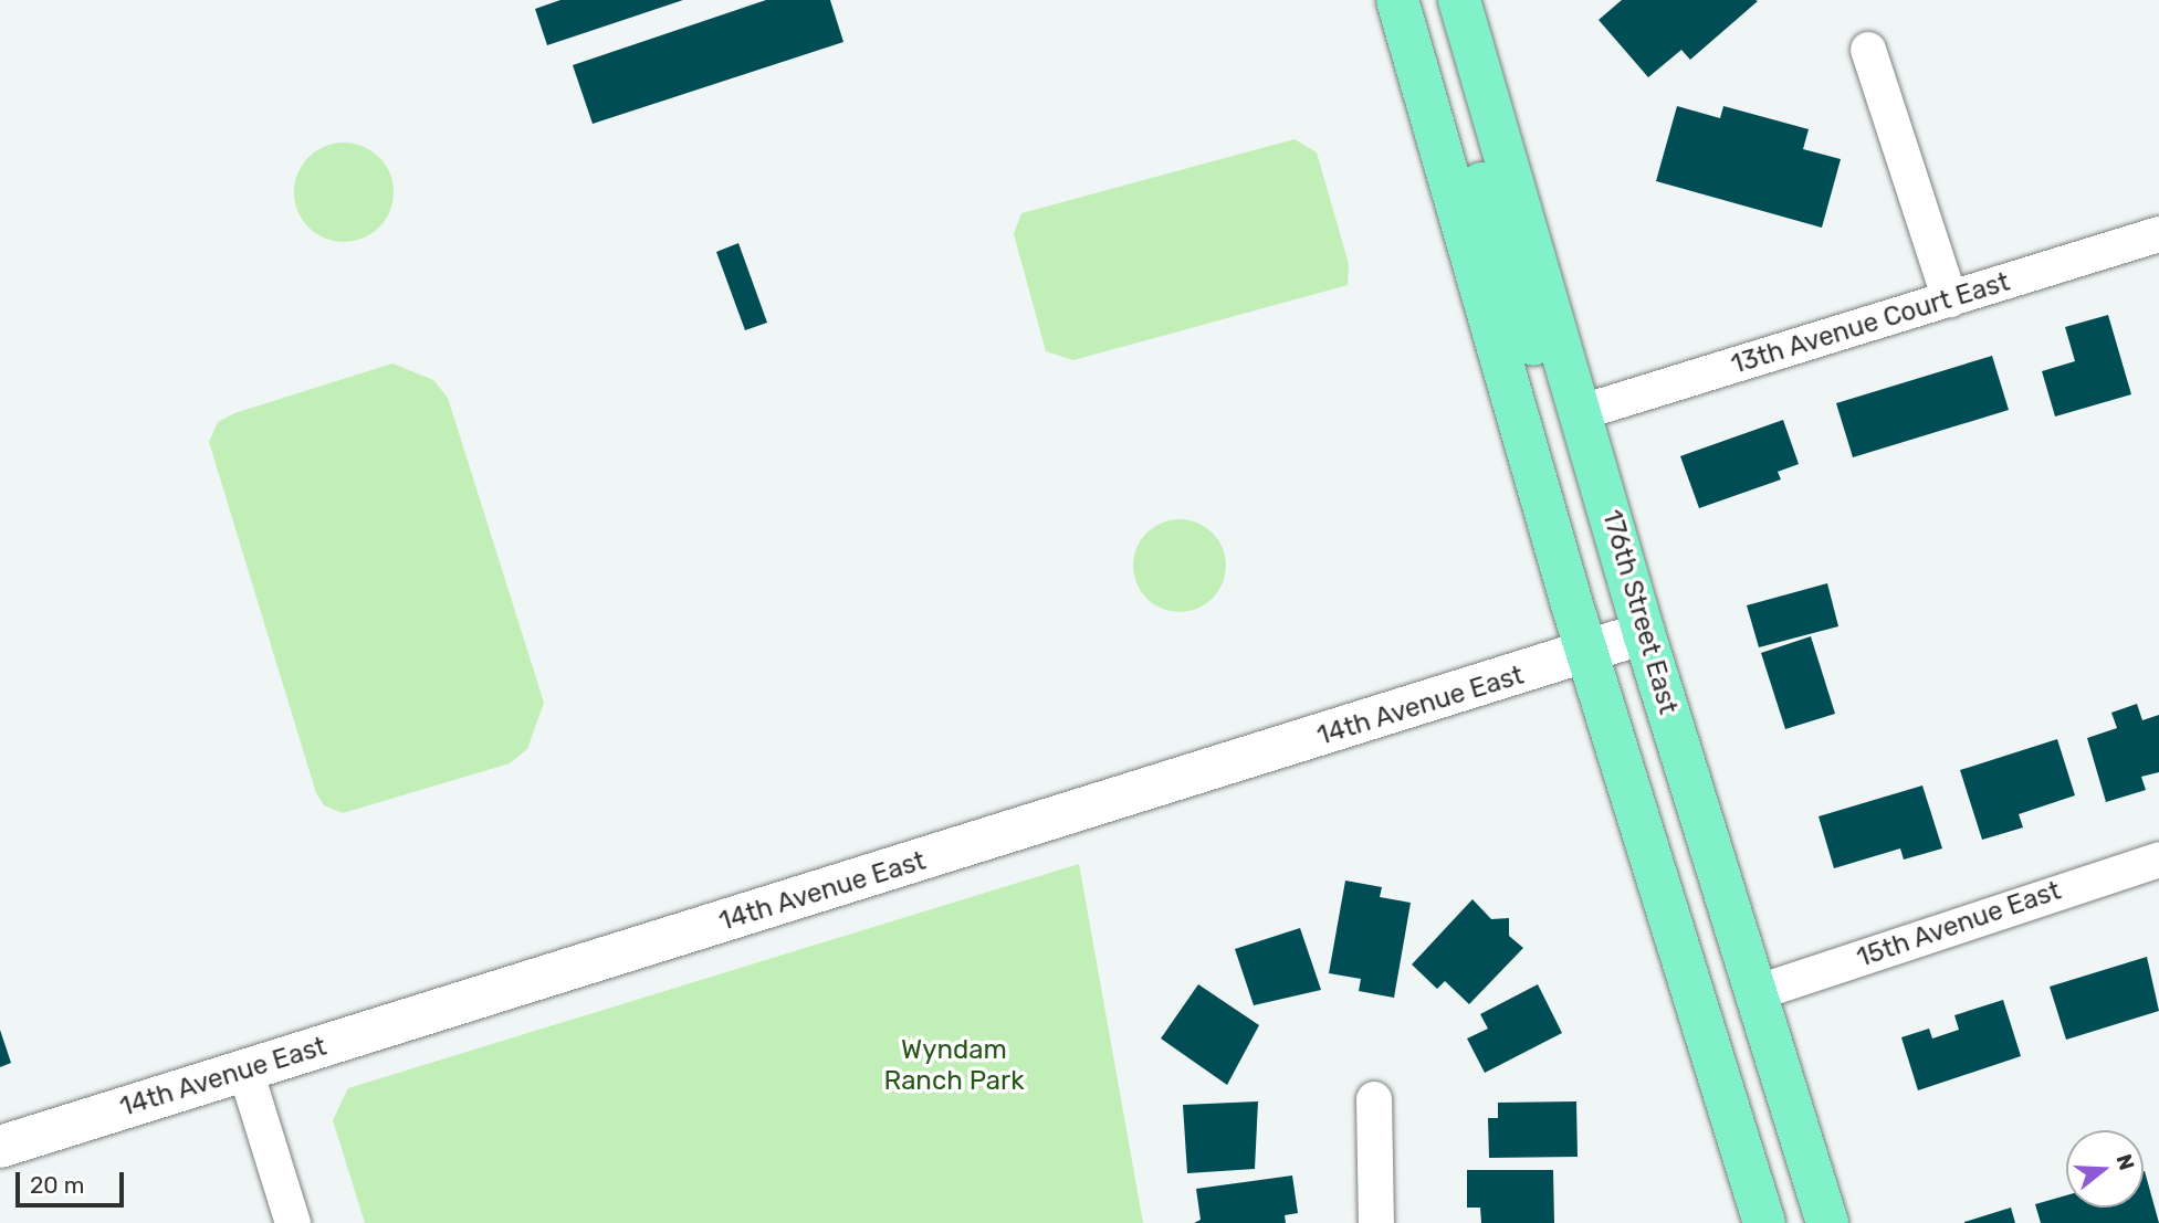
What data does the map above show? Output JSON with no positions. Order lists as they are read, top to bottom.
{
  "streets": {
    "main road": ["176th Street East"],
    "street": ["13th Avenue Court East", "14th Avenue East", "15th Avenue East"]
  },
  "crossings": [
    ["13th Avenue Court East", "176th Street East"],
    ["176th Street East", "14th Avenue East"],
    ["176th Street East", "15th Avenue East"]
  ],
  "parks": ["Wyndam Ranch Park"],
  "scale_bar": "20 m",
  "north": "right"
}
